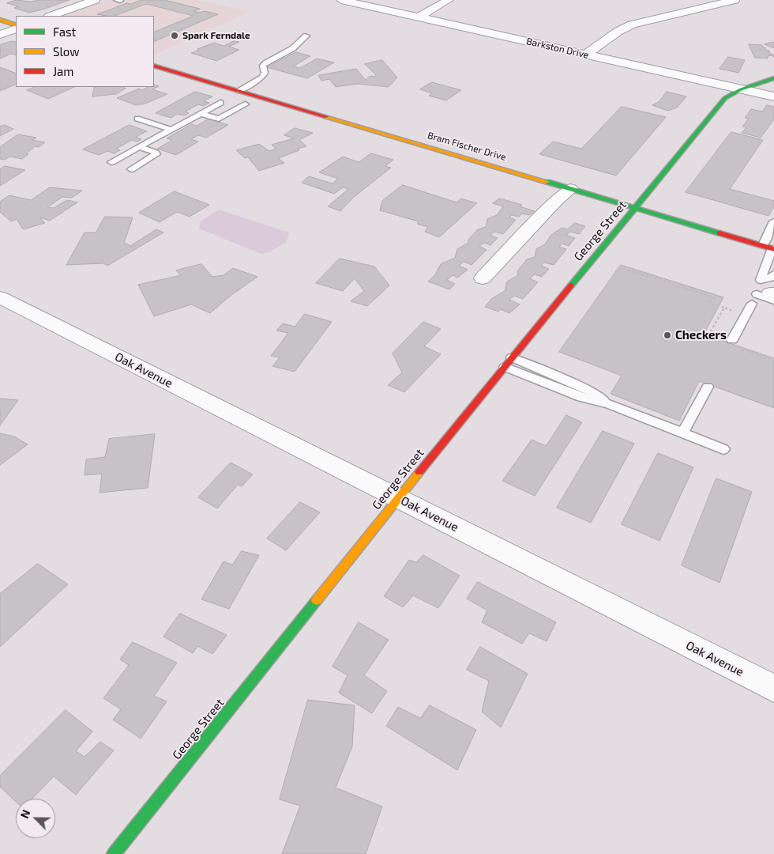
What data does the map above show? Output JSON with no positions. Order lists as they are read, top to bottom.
{
  "streets": {
    "street": [
      "Barkston Drive",
      "Bram Fischer Drive",
      "George Street",
      "Oak Avenue"
    ]
  },
  "crossings": [
    ["Barkston Drive", "George Street"],
    ["Bram Fischer Drive", "George Street"],
    ["George Street", "Oak Avenue"]
  ],
  "places": ["Spark Ferndale", "Checkers"],
  "legend": ["Fast", "Slow", "Jam"],
  "north": "top left"
}
